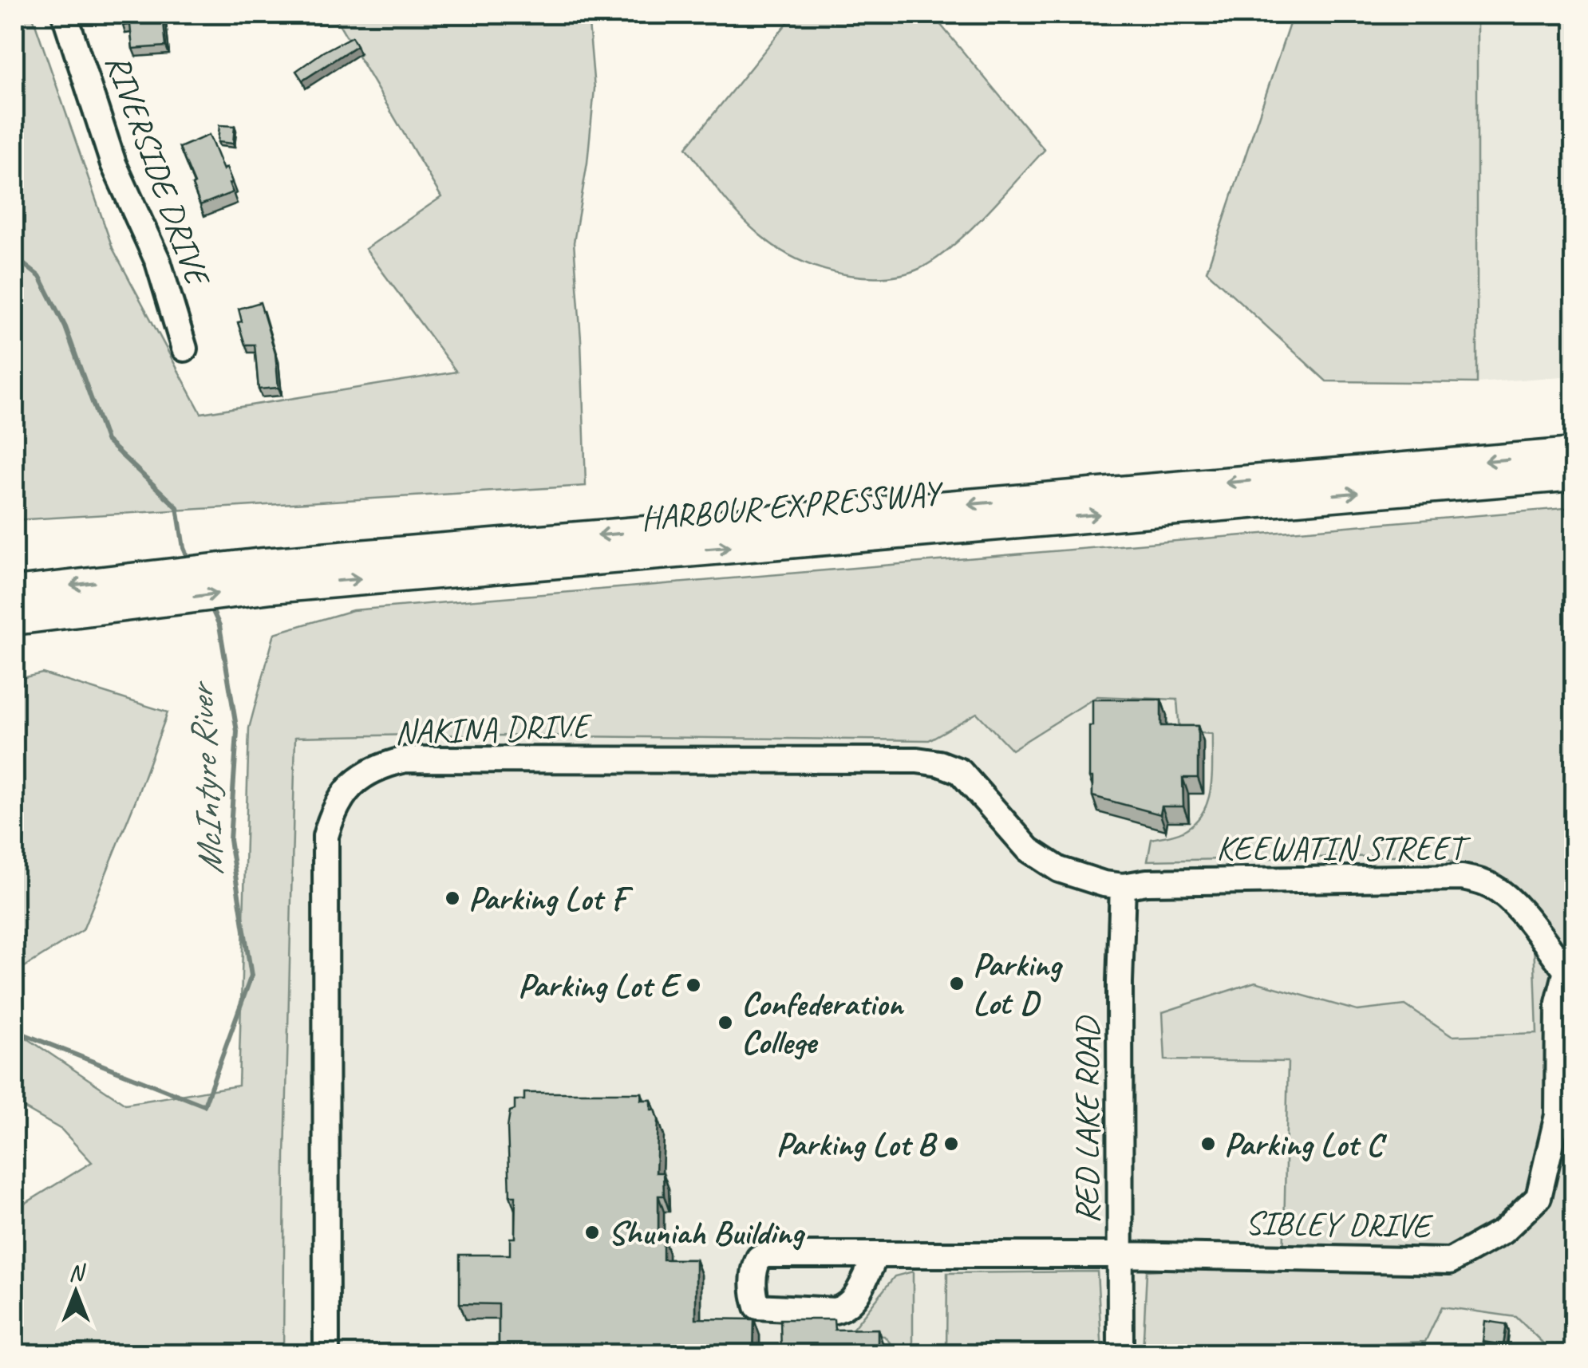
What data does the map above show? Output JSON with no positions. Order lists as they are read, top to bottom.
{
  "streets": {
    "main road": ["HARBOUR EXPRESSWAY"],
    "street": [
      "RIVERSIDE DRIVE",
      "NAKINA DRIVE",
      "KEEWATIN STREET",
      "RED LAKE ROAD",
      "SIBLEY DRIVE"
    ]
  },
  "crossings": [
    ["NAKINA DRIVE", "KEEWATIN STREET"],
    ["NAKINA DRIVE", "RED LAKE ROAD"],
    ["KEEWATIN STREET", "RED LAKE ROAD"],
    ["KEEWATIN STREET", "SIBLEY DRIVE"],
    ["RED LAKE ROAD", "SIBLEY DRIVE"]
  ],
  "water": ["McIntyre River"],
  "places": [
    "Parking Lot F",
    "Parking Lot D",
    "Parking Lot E",
    "Confederation College",
    "Parking Lot B",
    "Parking Lot C",
    "Shuniah Building"
  ],
  "north": "top"
}
